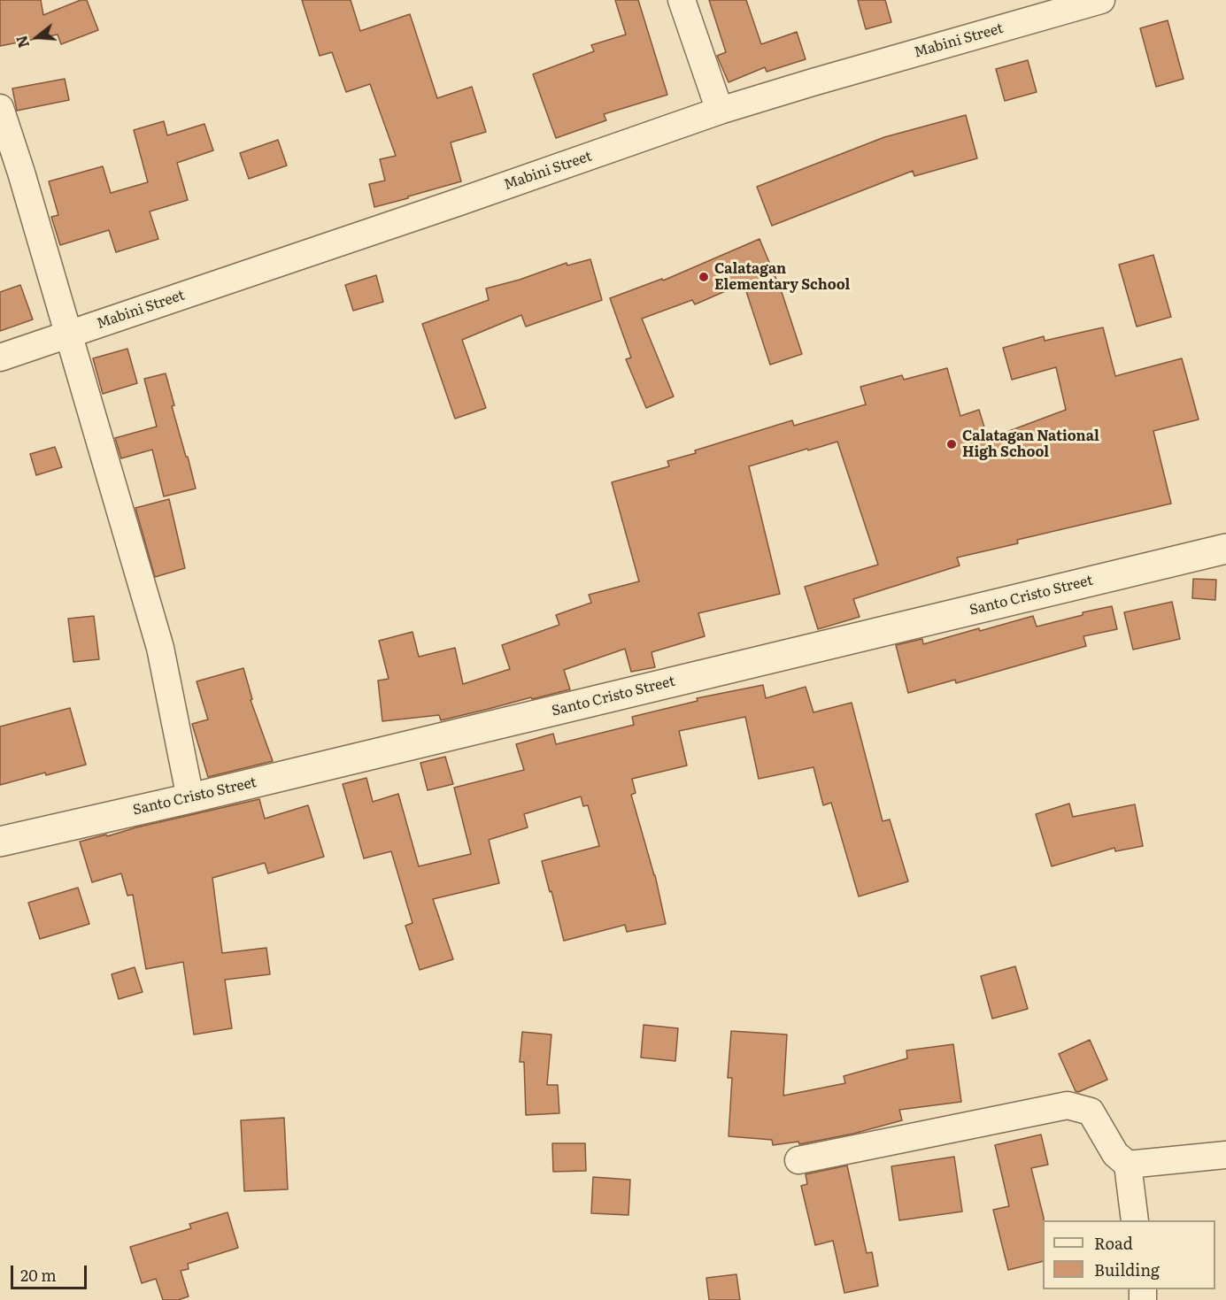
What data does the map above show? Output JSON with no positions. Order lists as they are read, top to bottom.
{
  "streets": {
    "street": ["Mabini Street", "Santo Cristo Street"]
  },
  "places": ["Calatagan Elementary School", "Calatagan National High School"],
  "legend": ["Road", "Building"],
  "scale_bar": "20 m",
  "north": "left"
}
